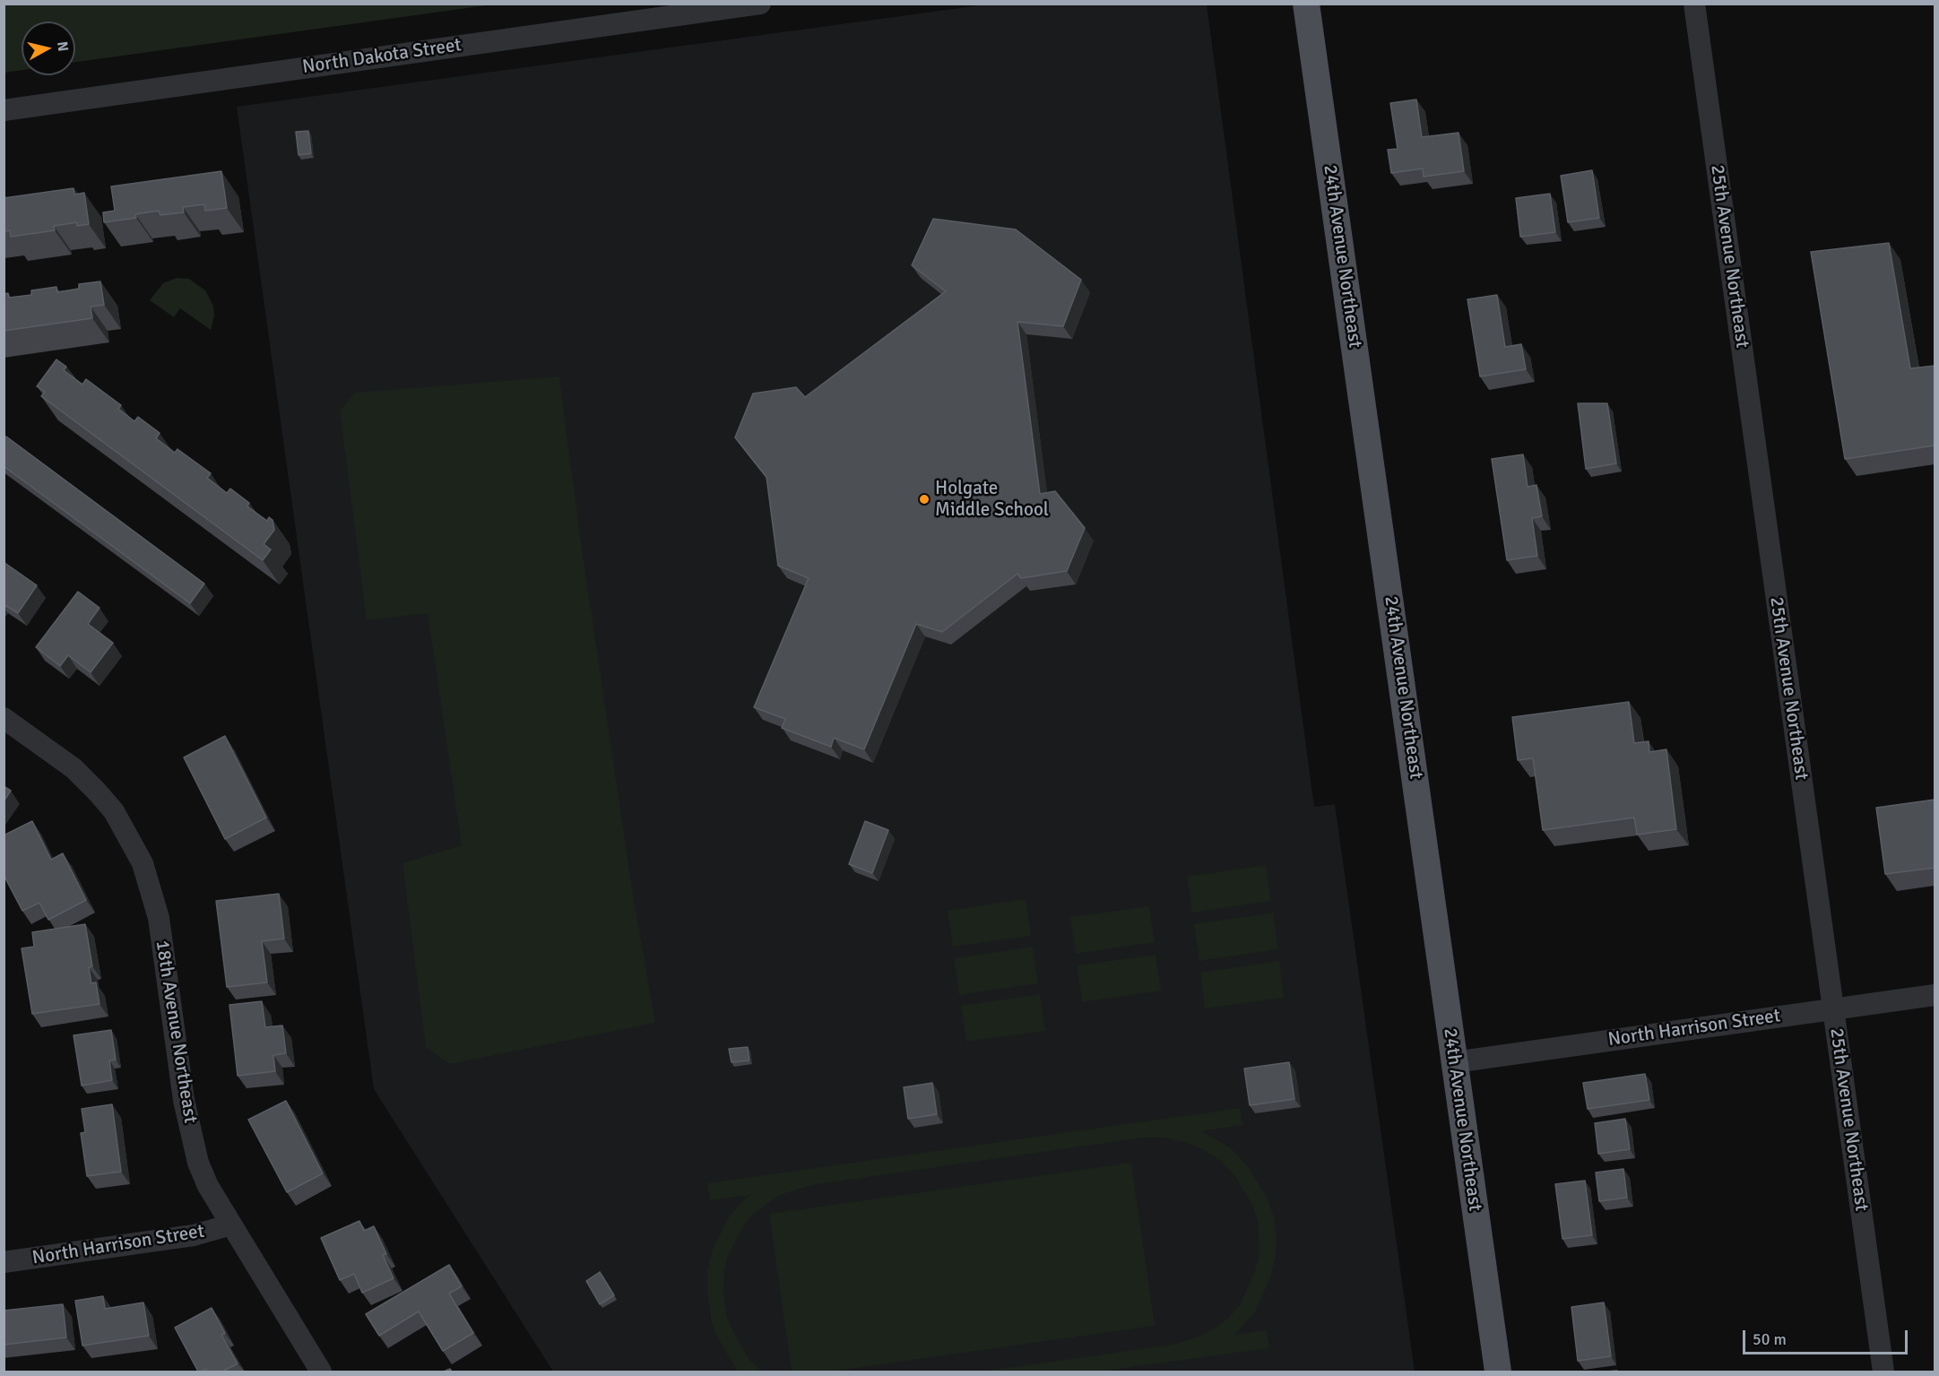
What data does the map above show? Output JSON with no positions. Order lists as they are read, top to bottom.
{
  "streets": {
    "main road": ["24th Avenue Northeast"],
    "street": [
      "North Dakota Street",
      "25th Avenue Northeast",
      "North Harrison Street",
      "18th Avenue Northeast"
    ]
  },
  "crossings": [
    ["24th Avenue Northeast", "North Harrison Street"],
    ["25th Avenue Northeast", "North Harrison Street"],
    ["North Harrison Street", "18th Avenue Northeast"]
  ],
  "places": ["Holgate Middle School"],
  "scale_bar": "50 m",
  "north": "right"
}
